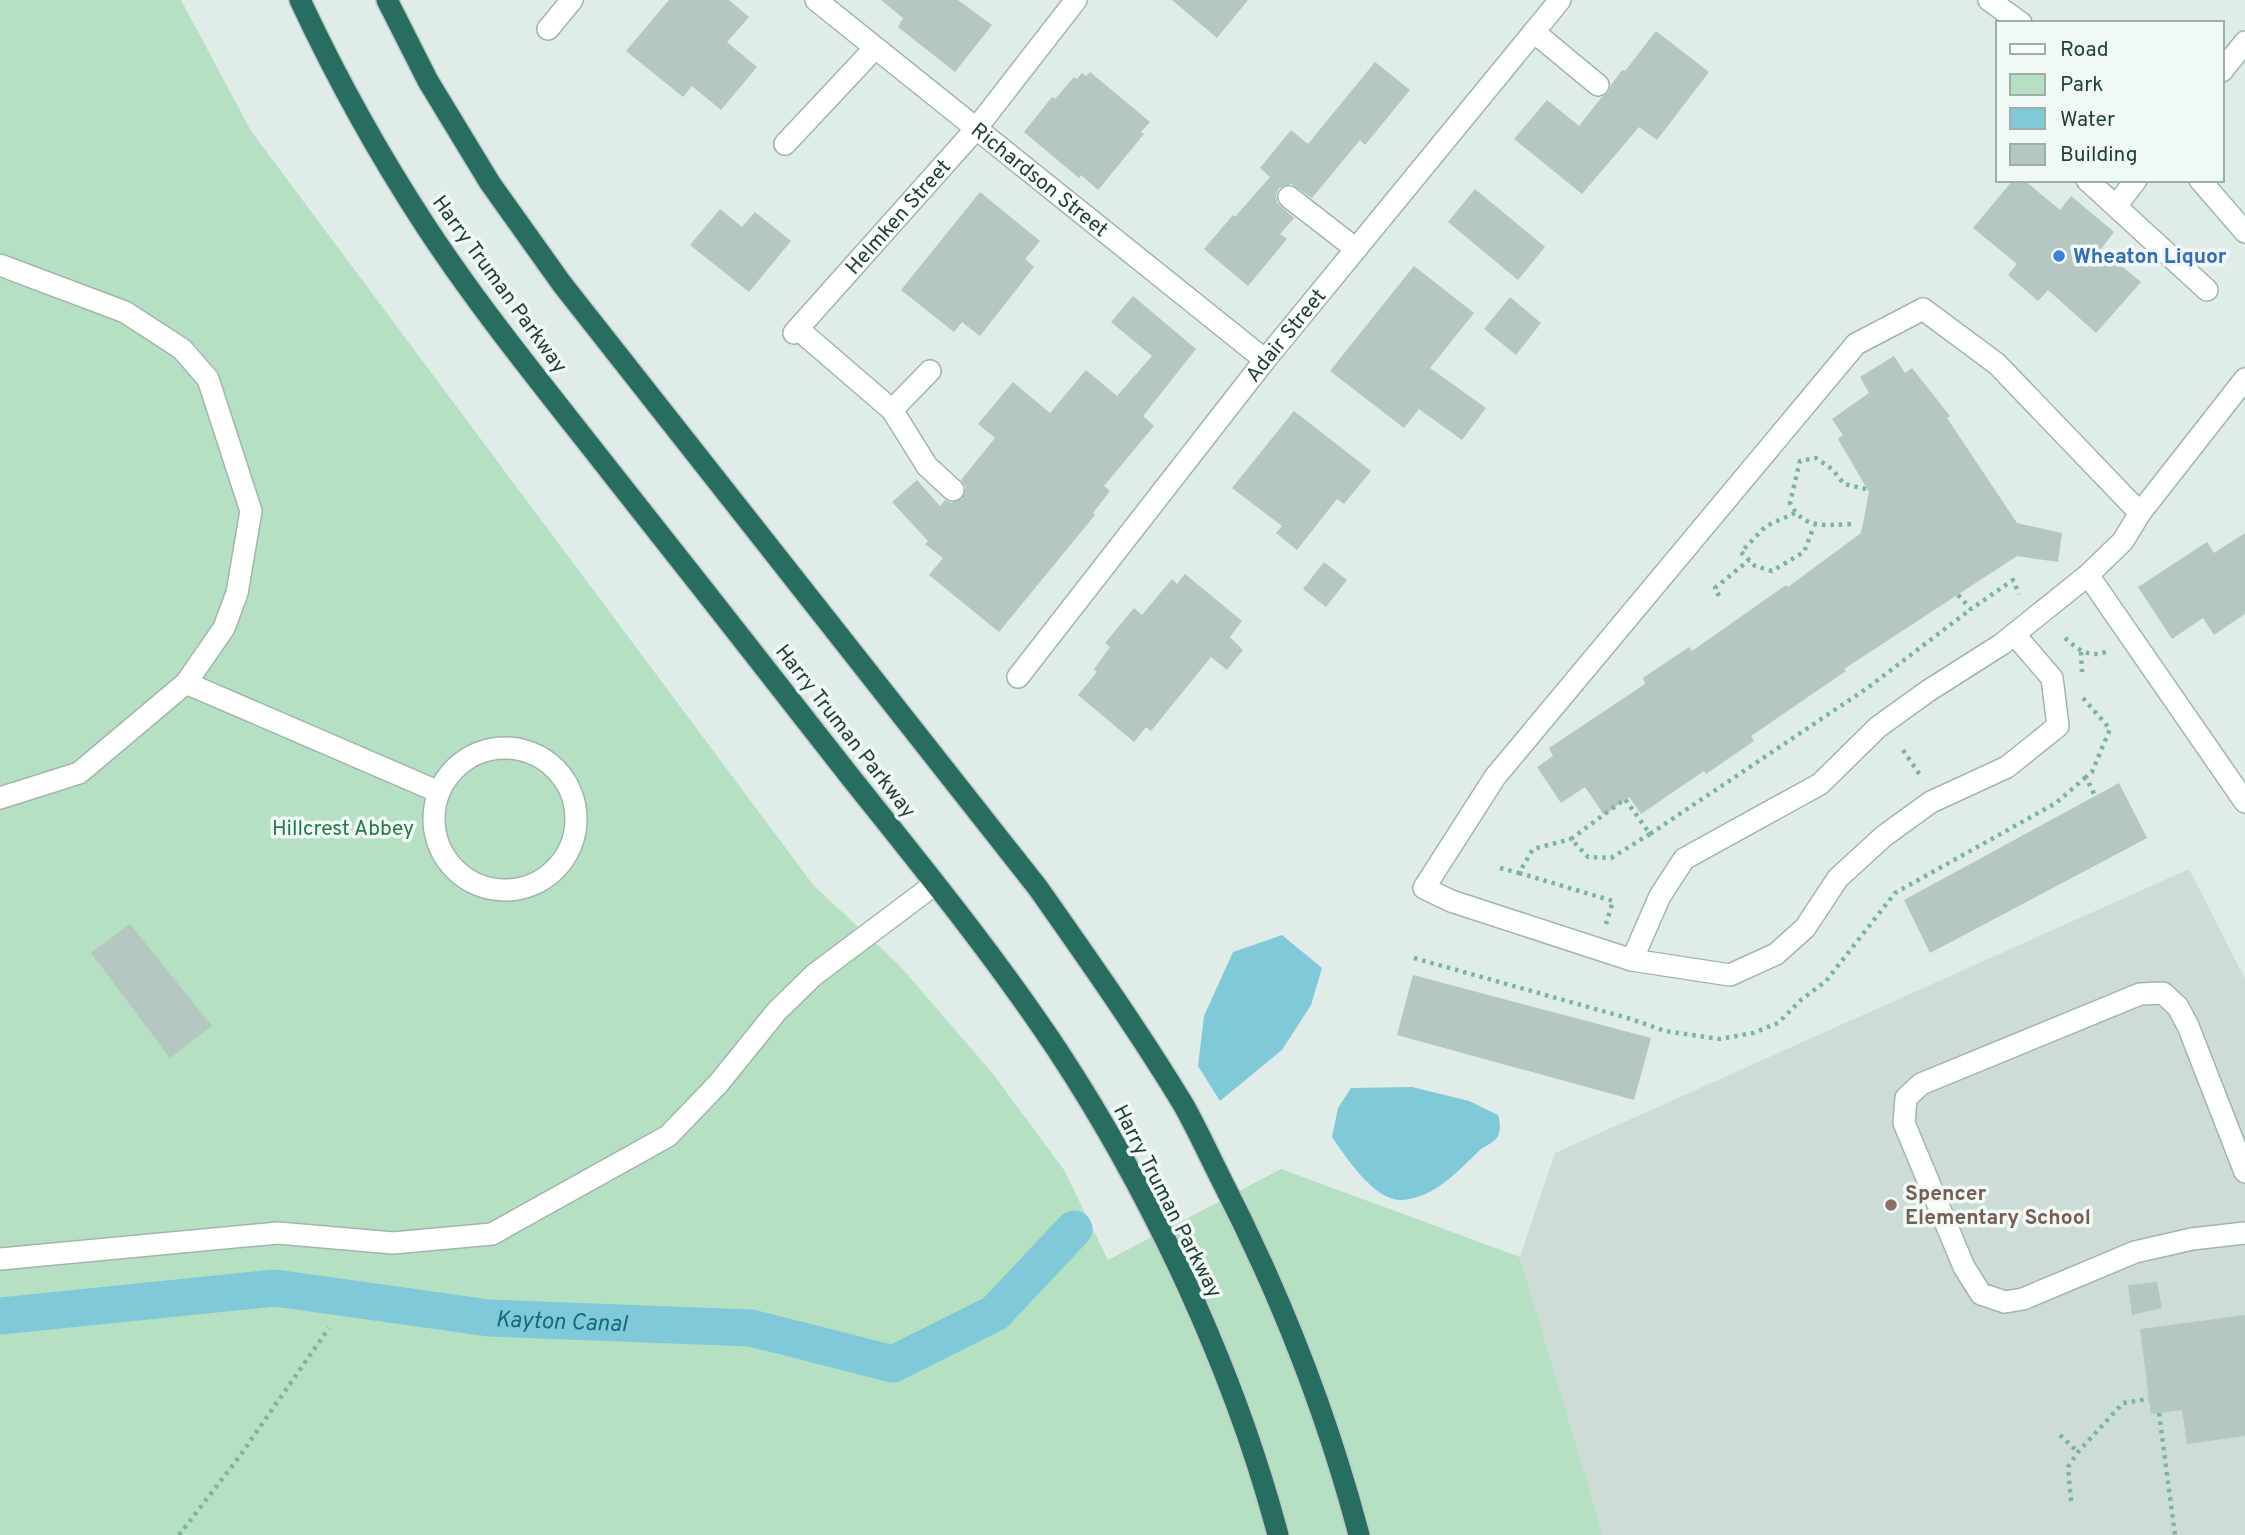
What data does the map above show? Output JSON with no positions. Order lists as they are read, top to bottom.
{
  "streets": {
    "highway": ["Harry Truman Parkway"],
    "street": ["Richardson Street", "Helmken Street", "Adair Street"]
  },
  "crossings": [
    ["Richardson Street", "Helmken Street"],
    ["Richardson Street", "Adair Street"]
  ],
  "water": ["Kayton Canal"],
  "parks": ["Hillcrest Abbey"],
  "places": ["Wheaton Liquor", "Spencer Elementary School"],
  "legend": [
    "Road",
    "Park",
    "Water",
    "Building"
  ]
}
